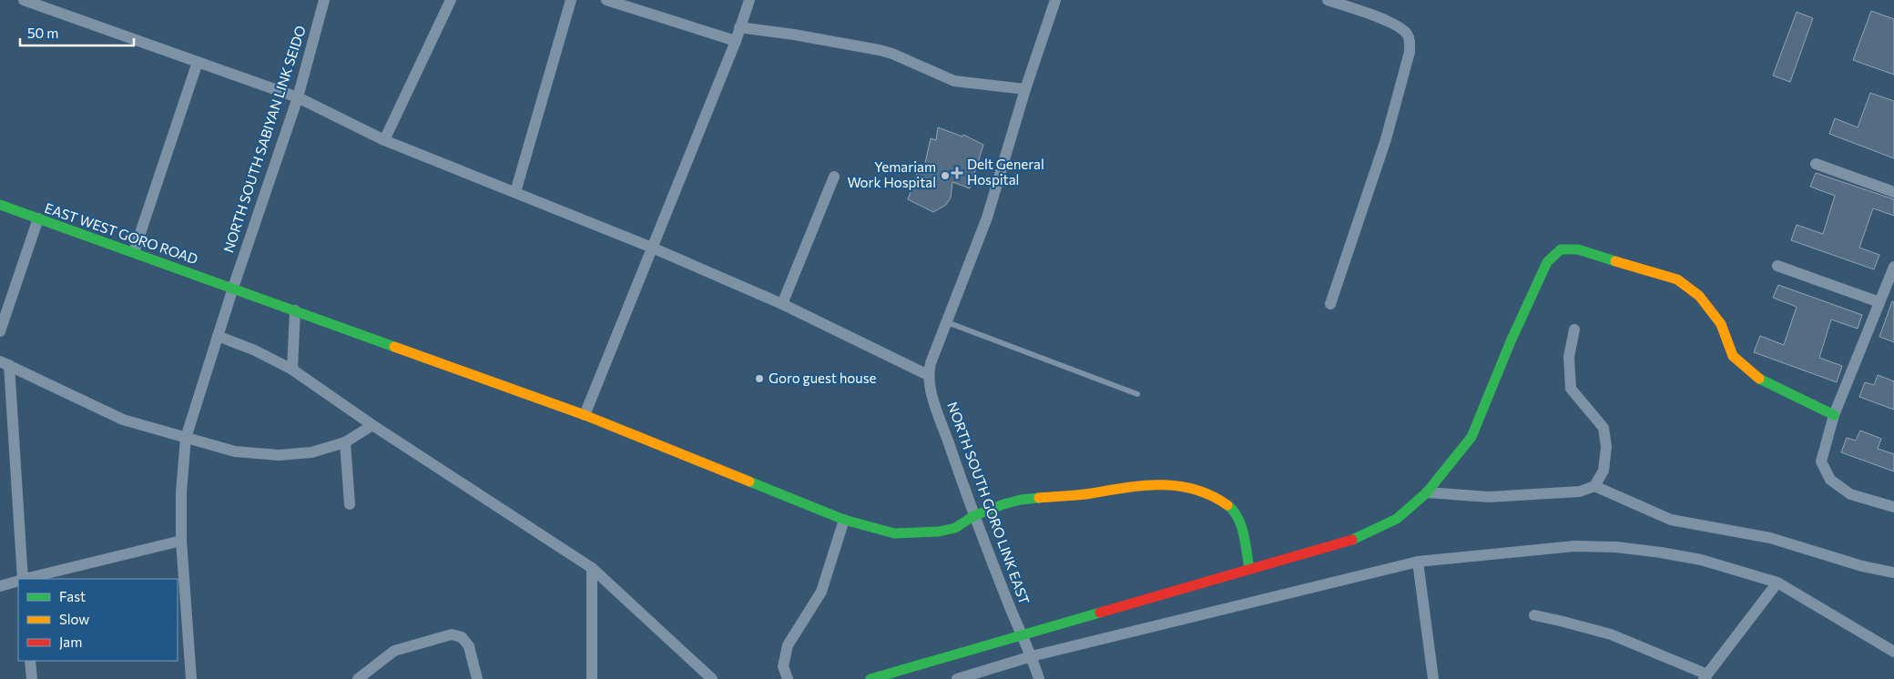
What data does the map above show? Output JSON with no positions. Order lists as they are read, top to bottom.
{
  "streets": {
    "street": ["NORTH SOUTH SABIYAN LINK SEIDO", "EAST WEST GORO ROAD", "NORTH SOUTH GORO LINK EAST"]
  },
  "crossings": [
    ["NORTH SOUTH SABIYAN LINK SEIDO", "EAST WEST GORO ROAD"],
    ["EAST WEST GORO ROAD", "NORTH SOUTH GORO LINK EAST"]
  ],
  "places": {
    "health": ["Delt General Hospital"],
    "other": ["Yemariam Work Hospital", "Goro guest house"]
  },
  "legend": ["Fast", "Slow", "Jam"],
  "scale_bar": "50 m"
}
